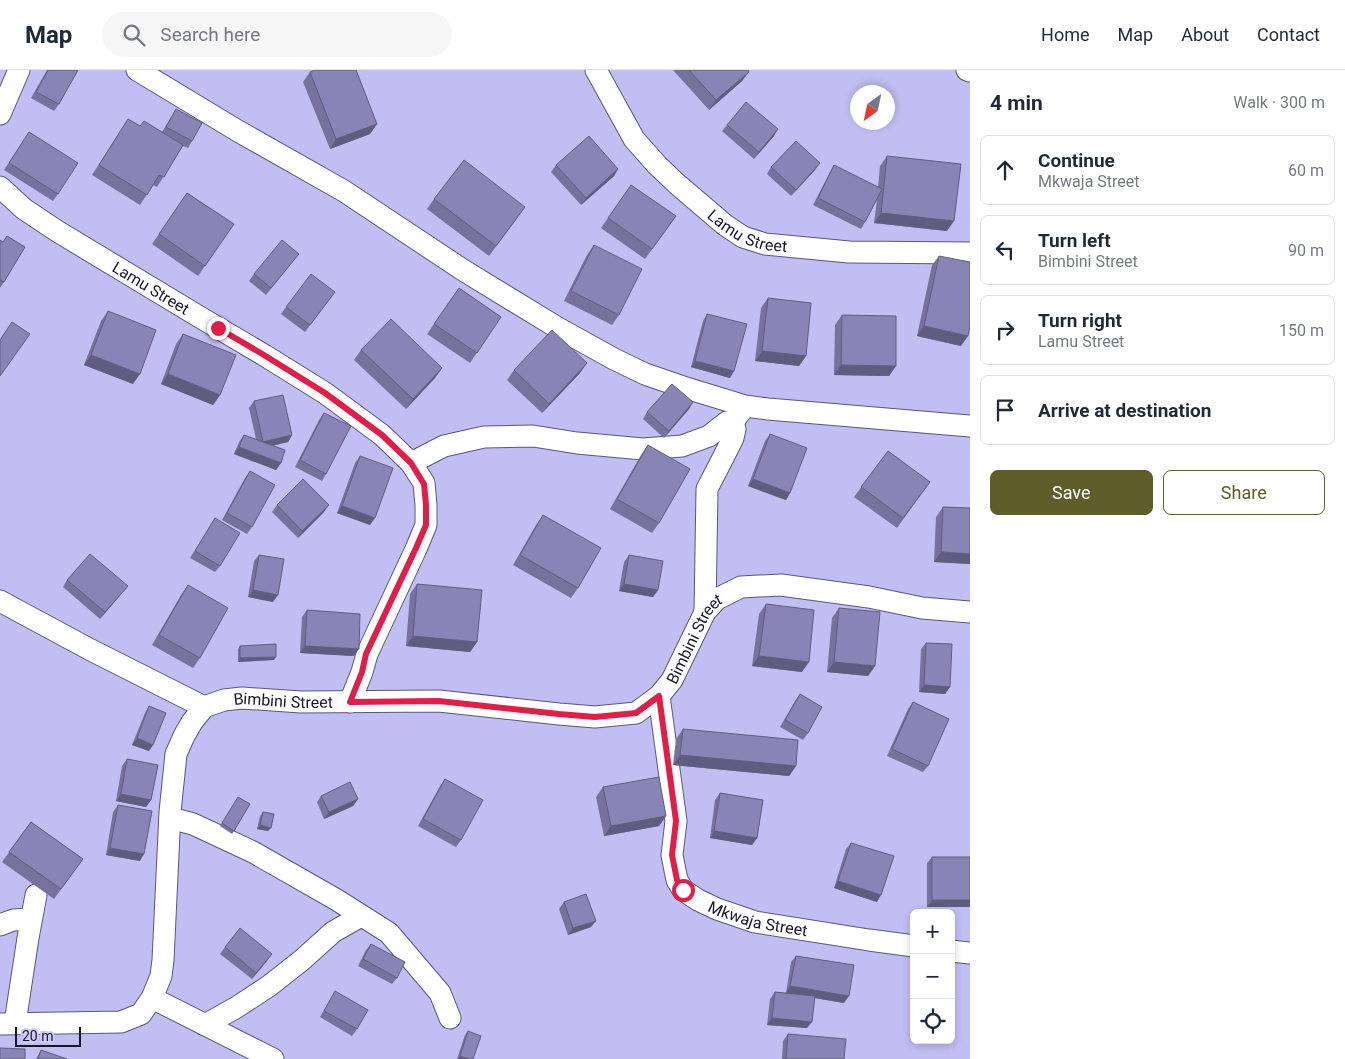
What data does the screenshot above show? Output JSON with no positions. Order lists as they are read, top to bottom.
{
  "streets": {
    "street": ["Lamu Street", "Bimbini Street", "Mkwaja Street"]
  },
  "crossings": [
    ["Lamu Street", "Bimbini Street"],
    ["Bimbini Street", "Mkwaja Street"]
  ],
  "scale_bar": "20 m",
  "north": "bottom left",
  "page": {
    "header": "Map",
    "search": "Search here",
    "nav": [
      "Home",
      "Map",
      "About",
      "Contact"
    ],
    "heading": ["4 min", "Walk · 300 m"],
    "list": [
      ["Continue", "Mkwaja Street", "60 m"],
      ["Turn left", "Bimbini Street", "90 m"],
      ["Turn right", "Lamu Street", "150 m"],
      "Arrive at destination"
    ],
    "buttons": ["Save", "Share"],
    "map_buttons": ["+", "−"],
    "scale": "20 m"
  }
}
